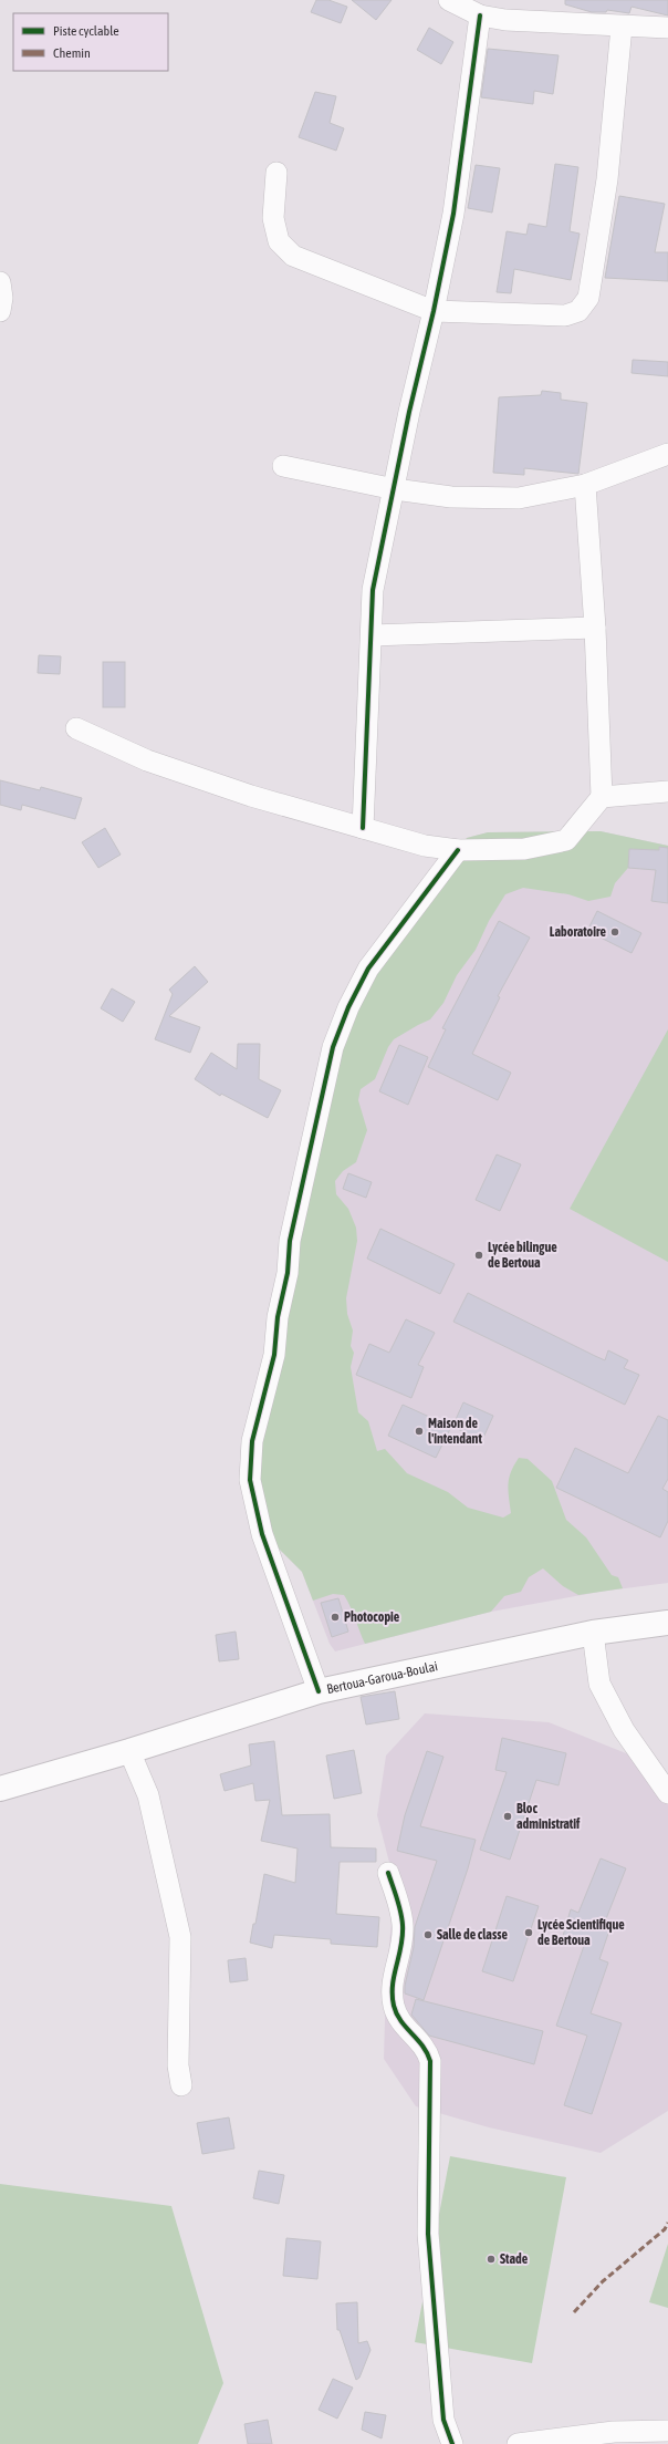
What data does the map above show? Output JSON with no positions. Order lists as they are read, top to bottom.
{
  "streets": {
    "highway": ["Bertoua-Garoua-Boulai"]
  },
  "places": [
    "Laboratoire",
    "Lycée bilingue de Bertoua",
    "Maison de l'intendant",
    "Photocopie",
    "Bloc administratif",
    "Lycée Scientifique de Bertoua",
    "Salle de classe",
    "Stade"
  ],
  "legend": ["Piste cyclable", "Chemin"]
}
